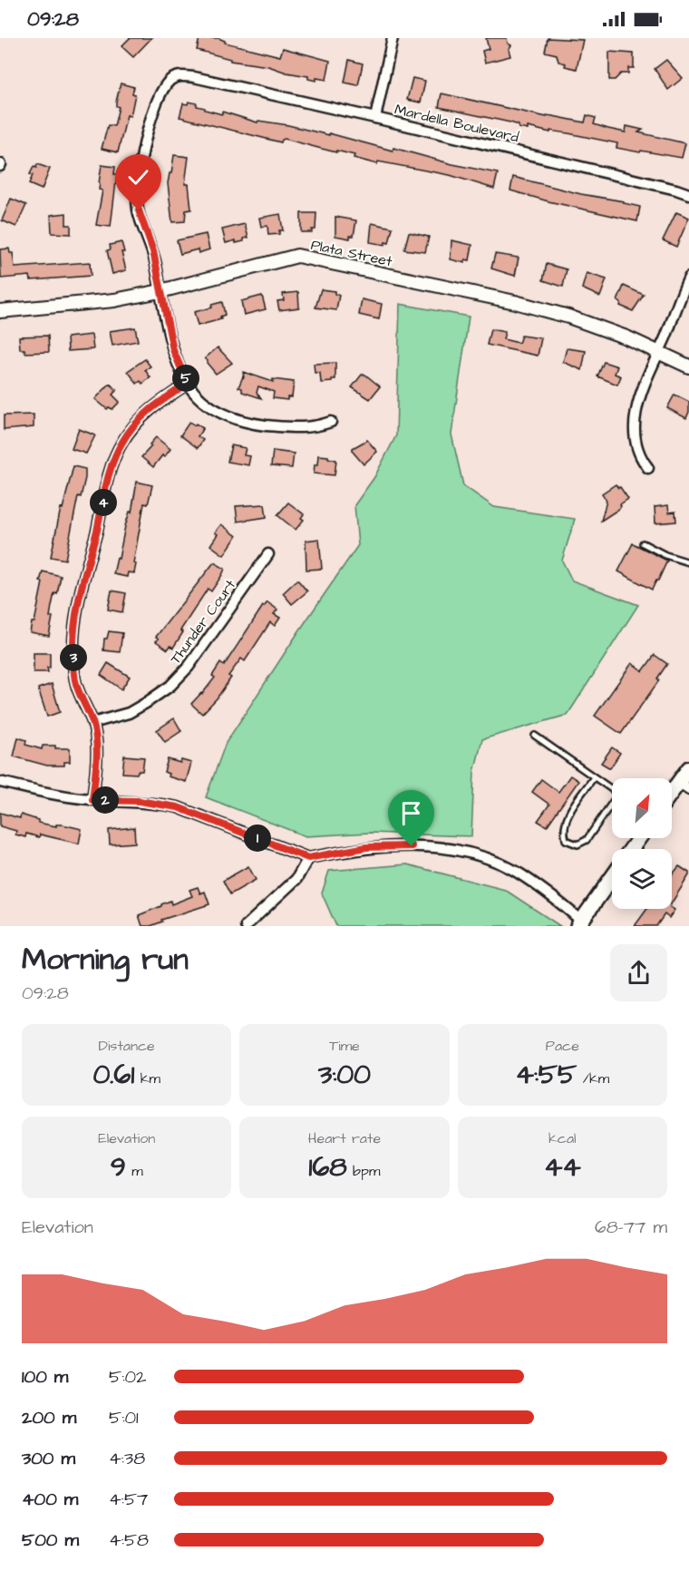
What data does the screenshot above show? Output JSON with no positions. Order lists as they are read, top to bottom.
{
  "streets": {
    "street": ["Mardella Boulevard", "Plata Street", "Thunder Court"]
  },
  "crossings": [
    ["Mardella Boulevard", "Plata Street"]
  ],
  "north": "top right",
  "page": {
    "status": "09:28",
    "pins": [
      "5",
      "4",
      "3",
      "2",
      "1"
    ],
    "heading": ["Morning run", "09:28"],
    "stats": [
      ["Distance", "0.61 km"],
      ["Time", "3:00"],
      ["Pace", "4:55 /km"],
      ["Elevation", "9 m"],
      ["Heart rate", "168 bpm"],
      ["kcal", "44"]
    ],
    "chart": ["Elevation", "68–77 m"],
    "list": [
      {
        "name": "100 m",
        "note": "5:02"
      },
      {
        "name": "200 m",
        "note": "5:01"
      },
      {
        "name": "300 m",
        "note": "4:38"
      },
      {
        "name": "400 m",
        "note": "4:57"
      },
      {
        "name": "500 m",
        "note": "4:58"
      }
    ]
  }
}
